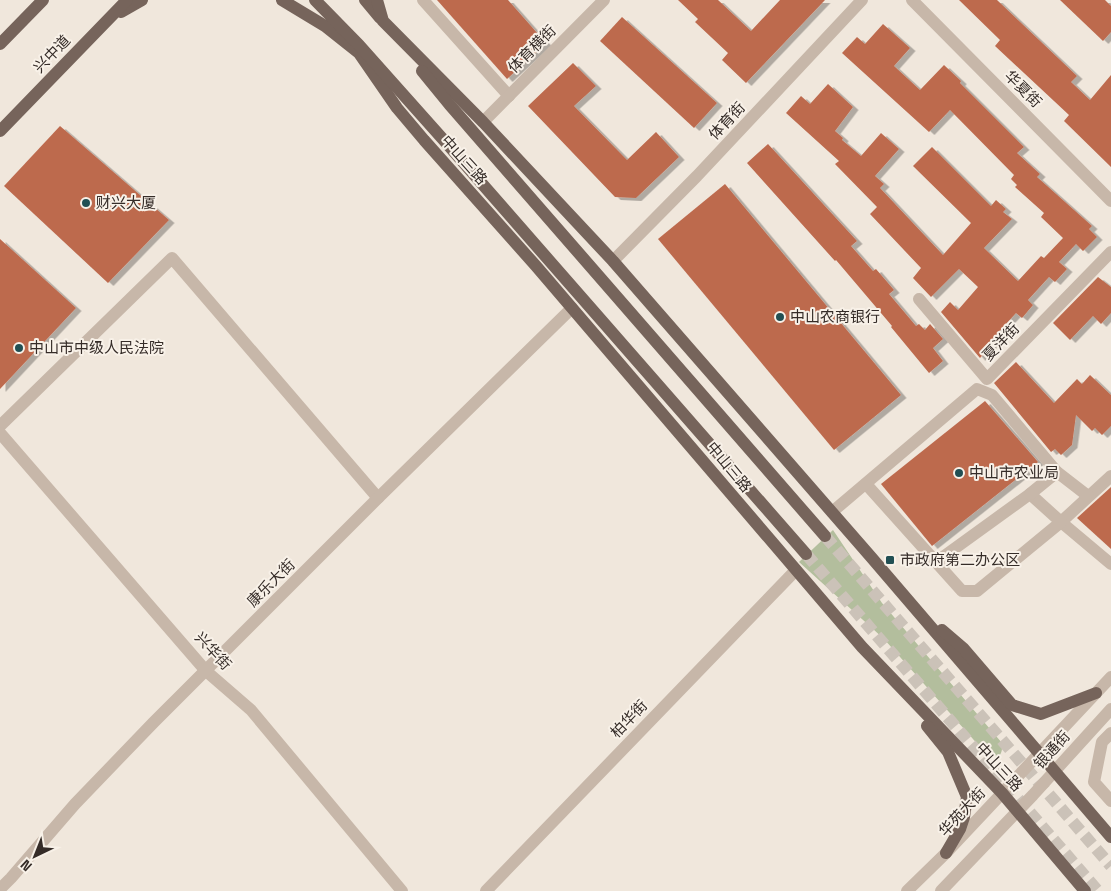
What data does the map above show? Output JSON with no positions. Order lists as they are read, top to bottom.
{
  "streets": {
    "main road": ["兴中道", "中山三路"],
    "street": [
      "体育横街",
      "华夏街",
      "体育街",
      "夏洋街",
      "康乐大街",
      "兴华街",
      "柏华街",
      "银通街",
      "华苑大街"
    ]
  },
  "crossings": [
    ["体育横街", "中山三路"],
    ["体育街", "中山三路"],
    ["中山三路", "康乐大街"],
    ["中山三路", "柏华街"],
    ["中山三路", "银通街"],
    ["中山三路", "华苑大街"],
    ["康乐大街", "兴华街"]
  ],
  "places": {
    "other": [
      "财兴大厦",
      "中山农商银行",
      "中山市中级人民法院",
      "中山市农业局"
    ],
    "transit": ["市政府第二办公区"]
  },
  "north": "bottom left"
}
